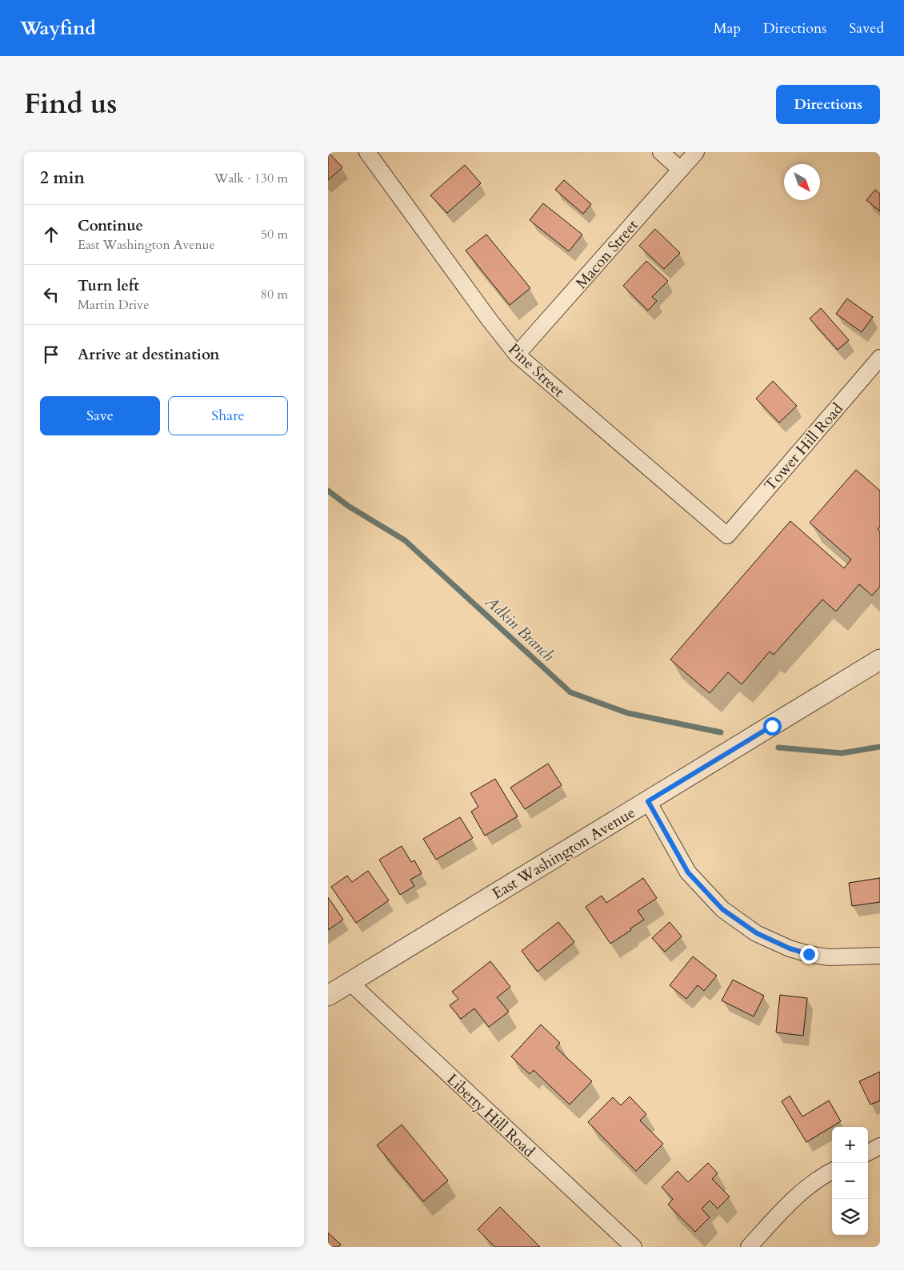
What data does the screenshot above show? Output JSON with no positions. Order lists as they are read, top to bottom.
{
  "streets": {
    "street": [
      "Macon Street",
      "Pine Street",
      "Tower Hill Road",
      "East Washington Avenue",
      "Liberty Hill Road"
    ]
  },
  "crossings": [
    ["Macon Street", "Pine Street"],
    ["Pine Street", "Tower Hill Road"],
    ["East Washington Avenue", "Liberty Hill Road"]
  ],
  "water": ["Adkin Branch"],
  "north": "bottom right",
  "page": {
    "header": "Wayfind",
    "nav": ["Map", "Directions", "Saved"],
    "title": "Find us",
    "buttons": [
      "Directions",
      ["Save", "Share"]
    ],
    "heading": ["2 min", "Walk · 130 m"],
    "list": [
      ["Continue", "East Washington Avenue", "50 m"],
      ["Turn left", "Martin Drive", "80 m"],
      "Arrive at destination"
    ],
    "map_buttons": ["+", "−"]
  }
}
